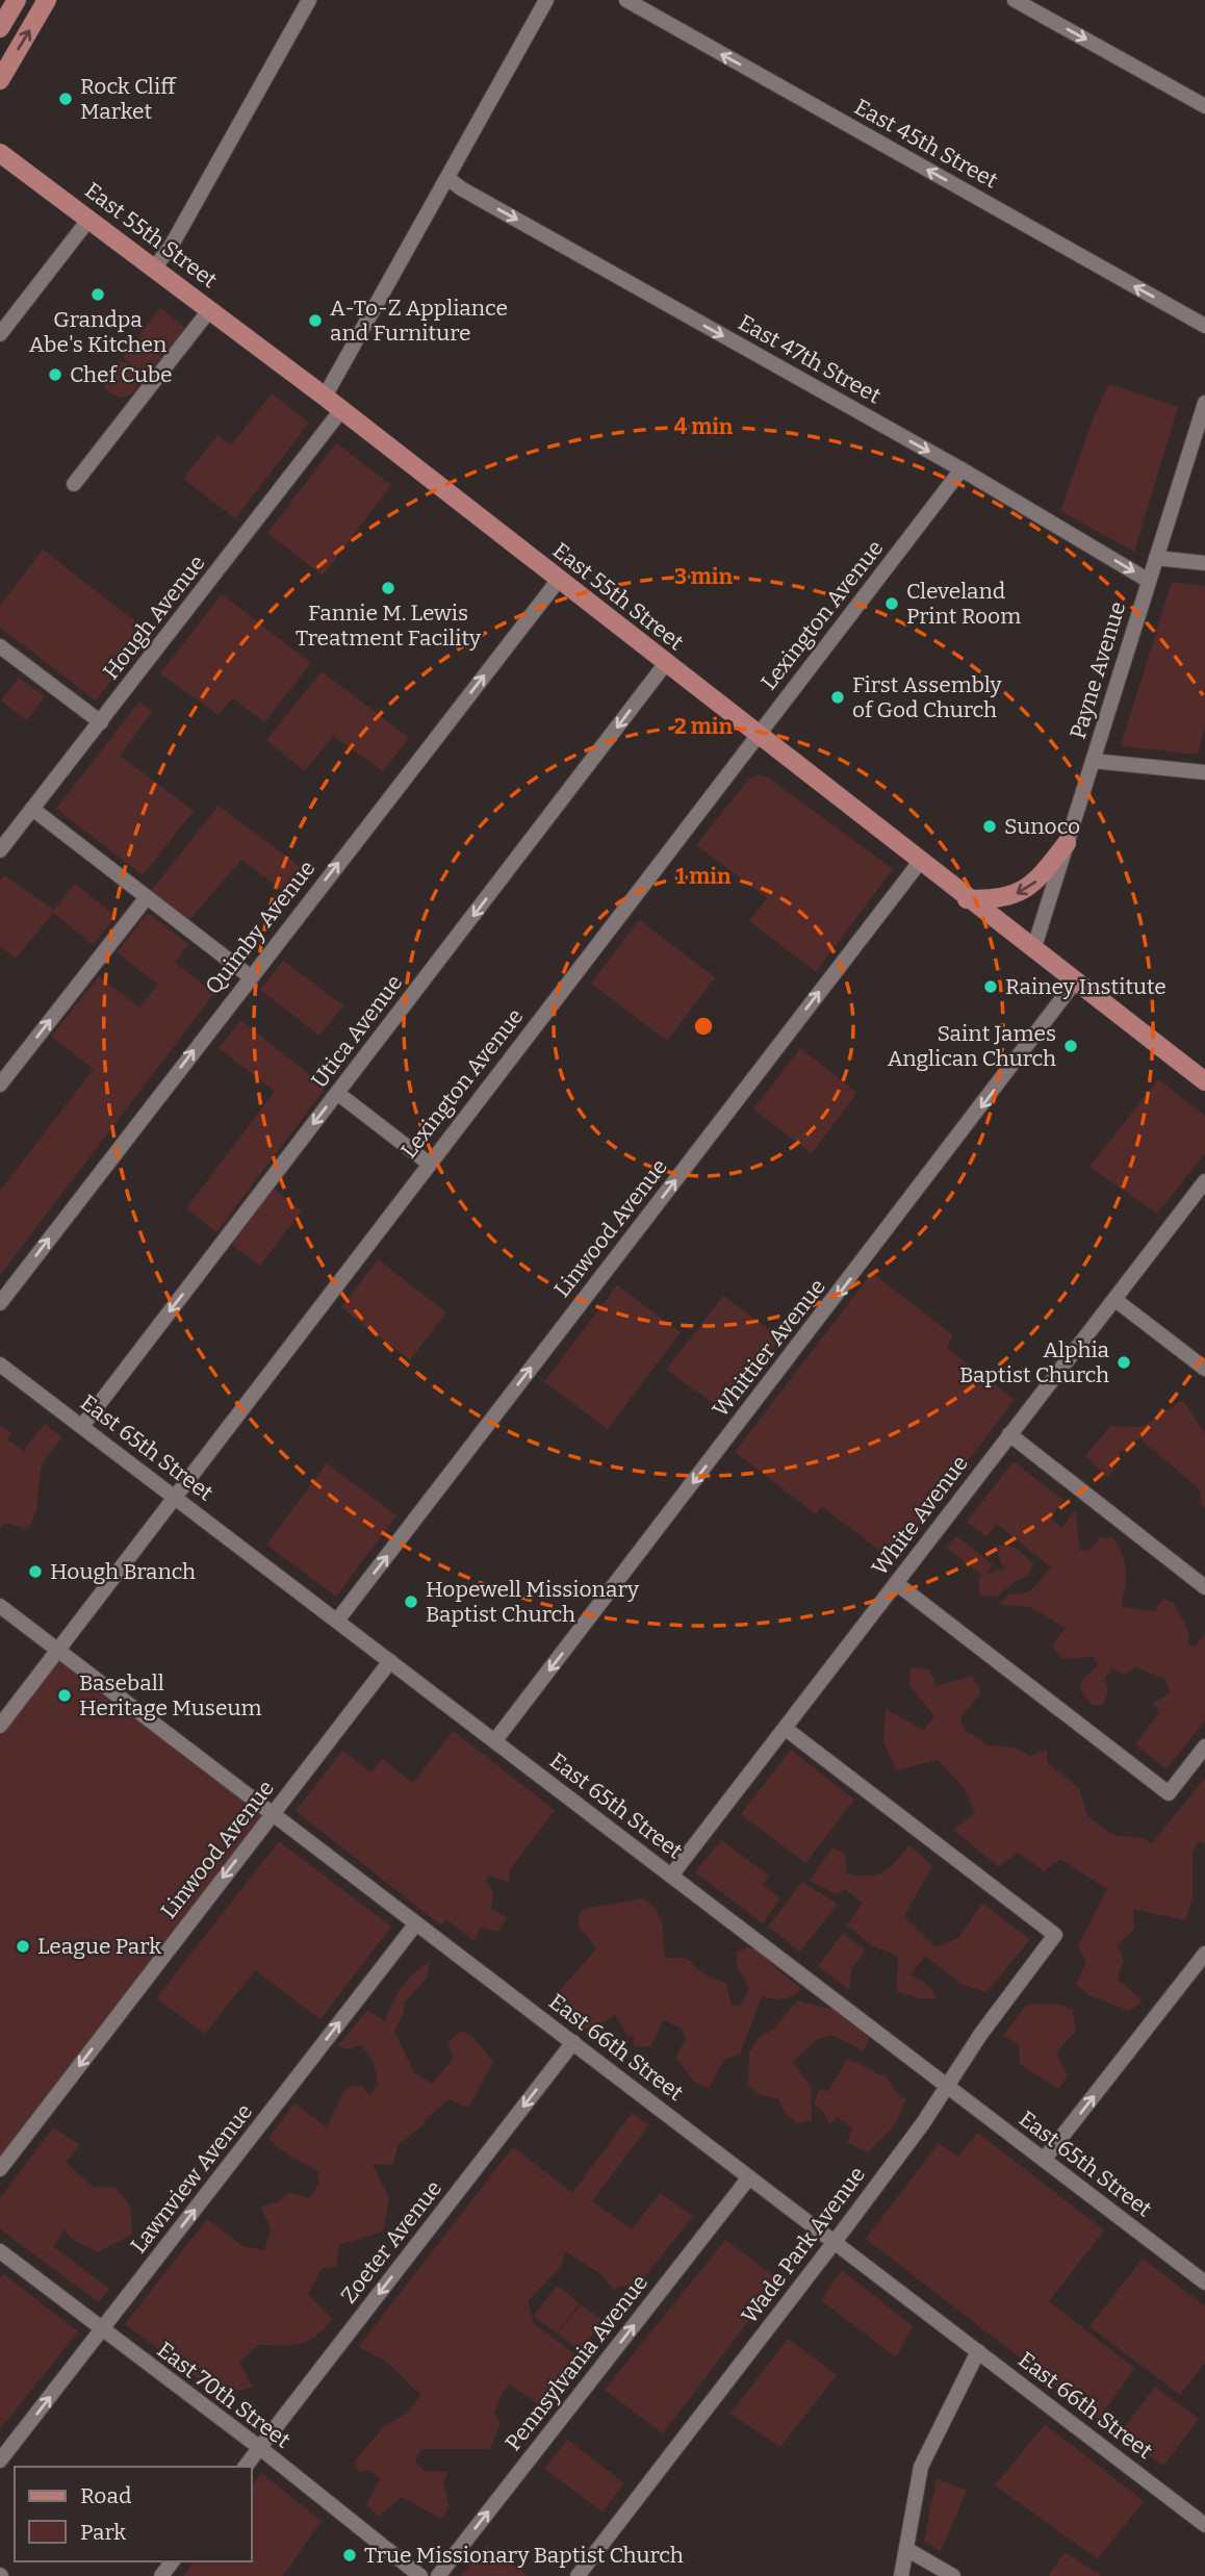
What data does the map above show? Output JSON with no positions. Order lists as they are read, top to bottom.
{
  "streets": {
    "main road": ["East 55th Street"],
    "street": [
      "East 45th Street",
      "East 47th Street",
      "Lexington Avenue",
      "Hough Avenue",
      "Payne Avenue",
      "Quimby Avenue",
      "Utica Avenue",
      "Linwood Avenue",
      "Whittier Avenue",
      "East 65th Street",
      "White Avenue",
      "East 66th Street",
      "Lawnview Avenue",
      "Zoeter Avenue",
      "Wade Park Avenue",
      "Pennsylvania Avenue",
      "East 70th Street"
    ]
  },
  "crossings": [
    ["East 55th Street", "Lexington Avenue"],
    ["East 55th Street", "Hough Avenue"],
    ["East 55th Street", "Payne Avenue"],
    ["East 55th Street", "Quimby Avenue"],
    ["East 55th Street", "Utica Avenue"],
    ["East 55th Street", "Linwood Avenue"],
    ["East 55th Street", "Whittier Avenue"],
    ["East 47th Street", "Lexington Avenue"],
    ["East 47th Street", "Payne Avenue"],
    ["Lexington Avenue", "East 65th Street"],
    ["Lexington Avenue", "East 66th Street"],
    ["Utica Avenue", "East 65th Street"],
    ["Linwood Avenue", "East 65th Street"],
    ["Linwood Avenue", "East 66th Street"],
    ["Whittier Avenue", "East 65th Street"],
    ["East 65th Street", "White Avenue"],
    ["East 65th Street", "Wade Park Avenue"],
    ["White Avenue", "Wade Park Avenue"],
    ["East 66th Street", "Lawnview Avenue"],
    ["East 66th Street", "Zoeter Avenue"],
    ["East 66th Street", "Wade Park Avenue"],
    ["East 66th Street", "Pennsylvania Avenue"],
    ["Lawnview Avenue", "East 70th Street"],
    ["Zoeter Avenue", "East 70th Street"]
  ],
  "one_way": [
    "East 45th Street",
    "East 47th Street",
    "Quimby Avenue",
    "Utica Avenue",
    "Whittier Avenue",
    "Lawnview Avenue",
    "Zoeter Avenue",
    "Pennsylvania Avenue"
  ],
  "places": [
    "Rock Cliff Market",
    "Grandpa Abe's Kitchen",
    "A-To-Z Appliance and Furniture",
    "Chef Cube",
    "Fannie M. Lewis Treatment Facility",
    "Cleveland Print Room",
    "First Assembly of God Church",
    "Sunoco",
    "Rainey Institute",
    "Saint James Anglican Church",
    "Alphia Baptist Church",
    "Hough Branch",
    "Hopewell Missionary Baptist Church",
    "Baseball Heritage Museum",
    "League Park",
    "True Missionary Baptist Church"
  ],
  "legend": ["Road", "Park"],
  "rings": [
    "4 min",
    "3 min",
    "2 min",
    "1 min"
  ]
}
